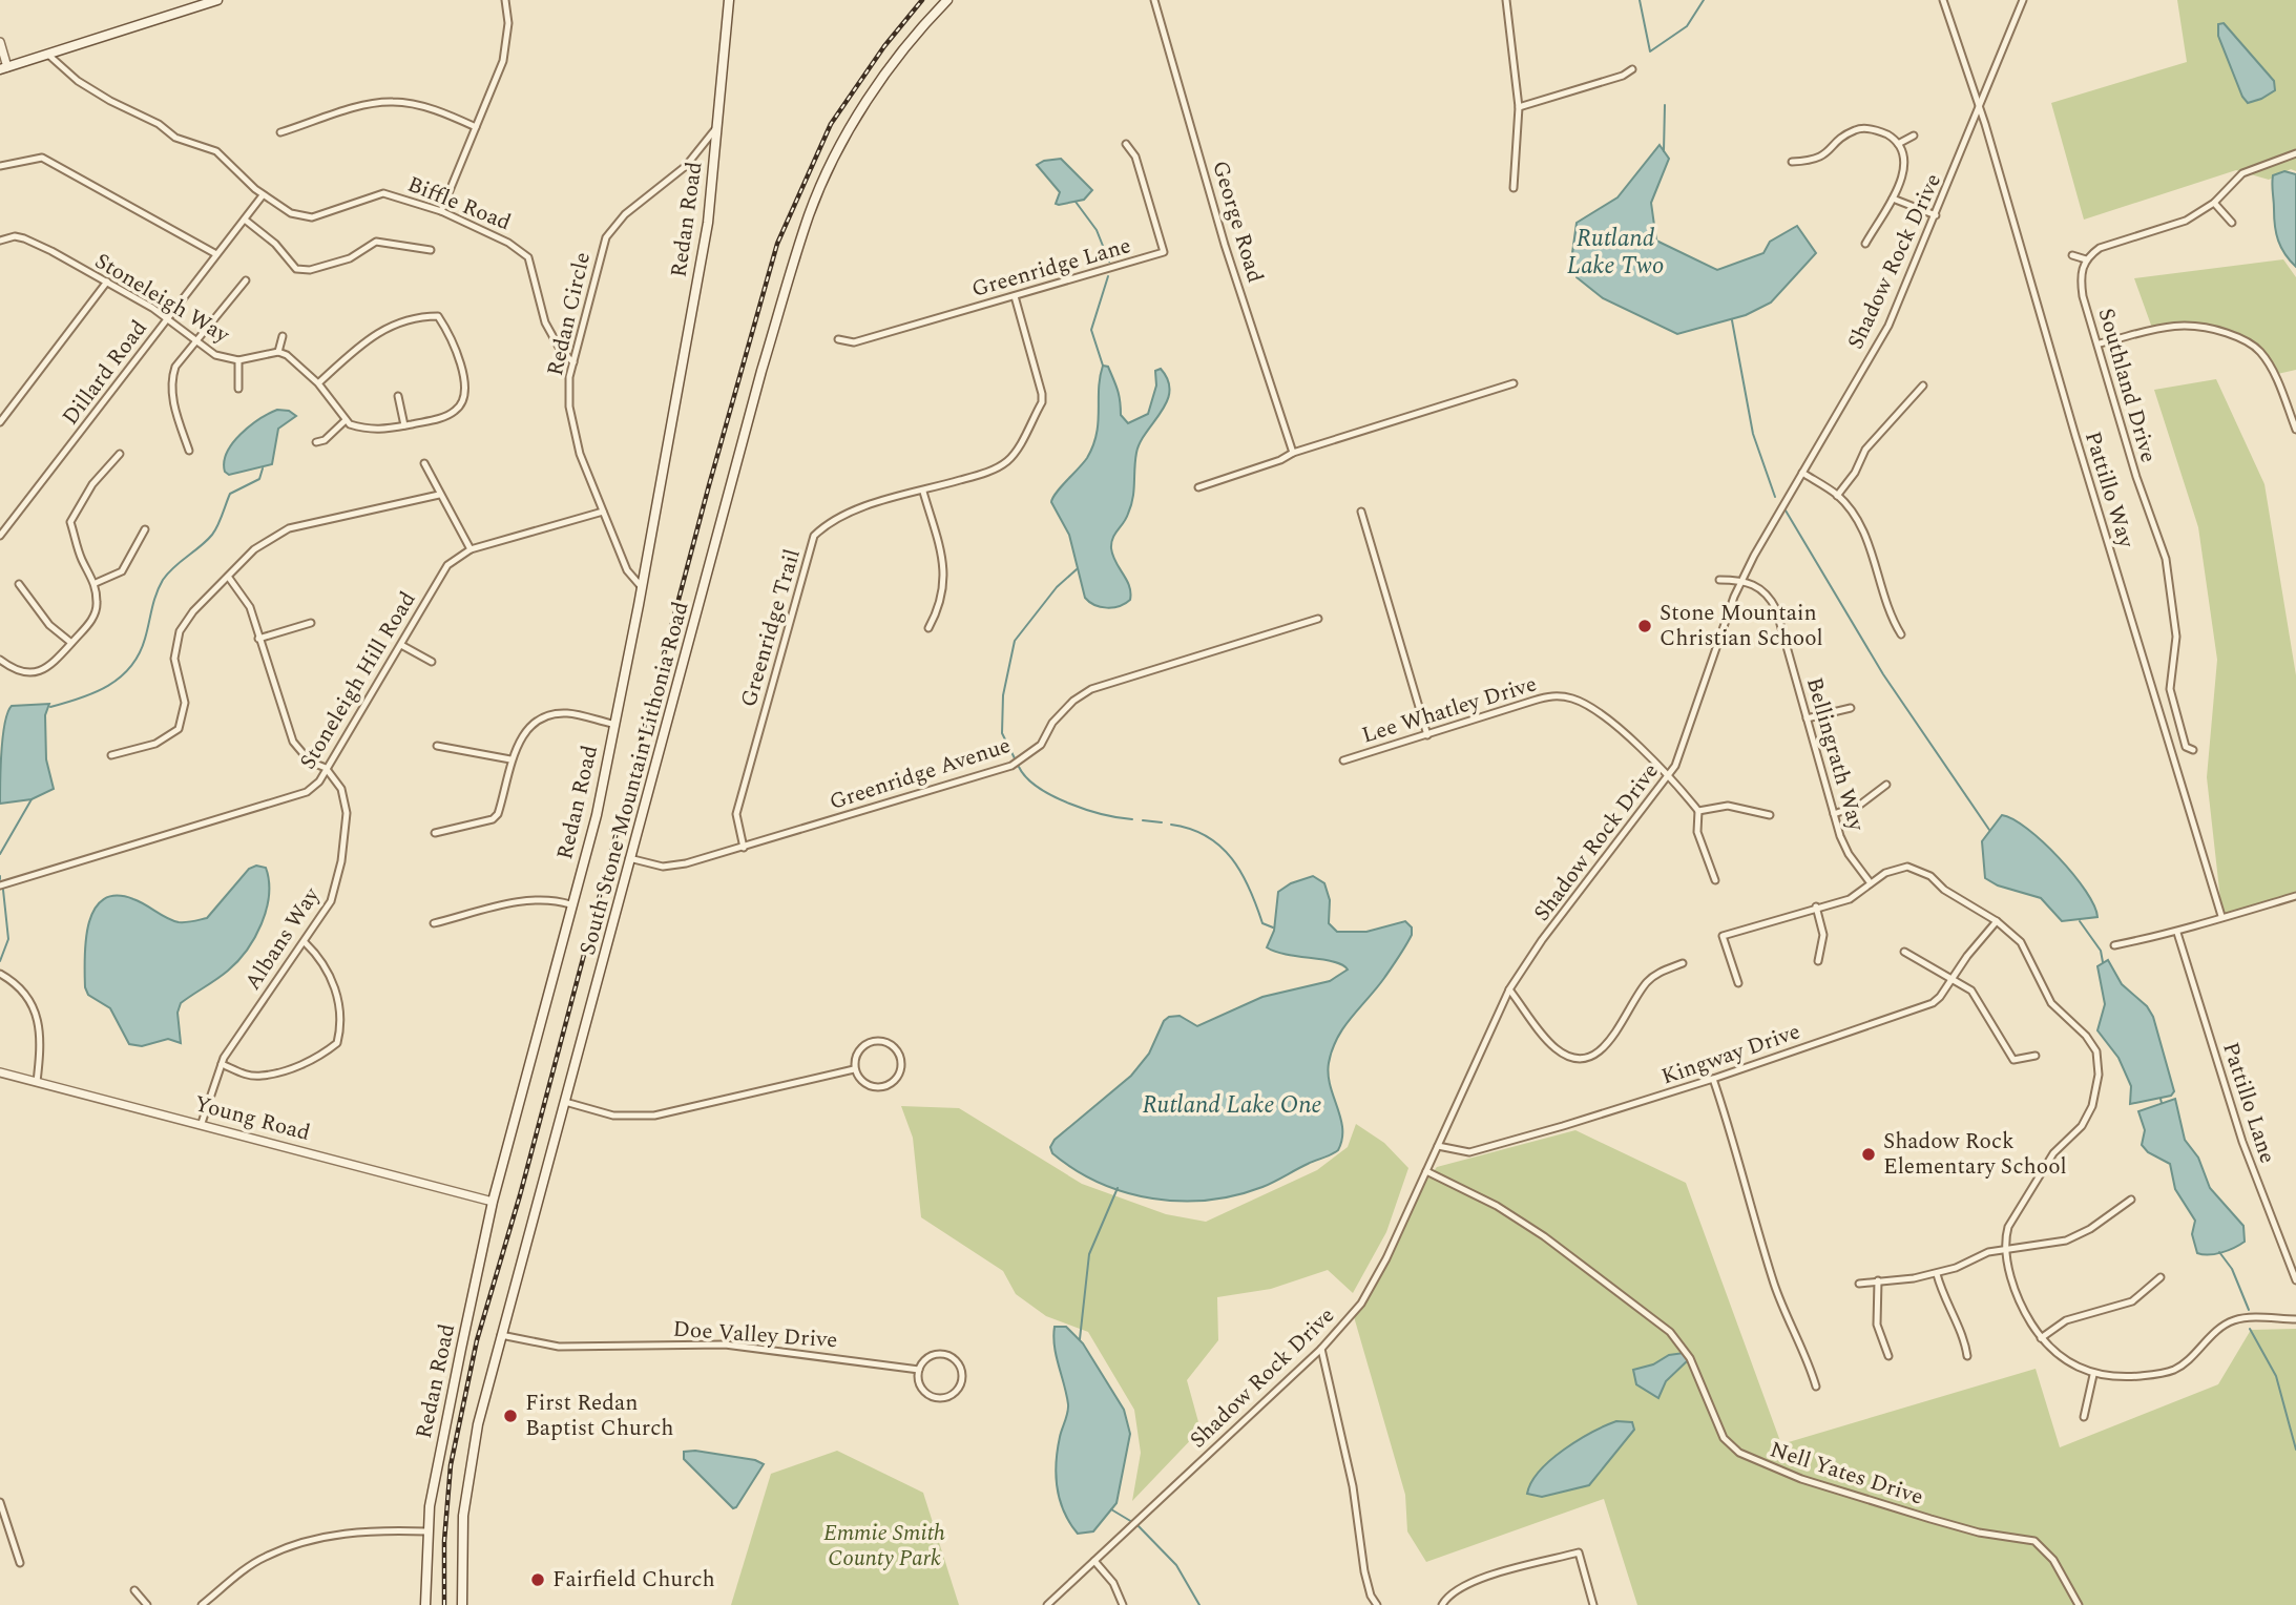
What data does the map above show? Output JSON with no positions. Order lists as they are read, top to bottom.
{
  "streets": {
    "main road": ["Redan Road", "South Stone Mountain Lithonia Road"],
    "street": [
      "Biffle Road",
      "George Road",
      "Shadow Rock Drive",
      "Greenridge Lane",
      "Stoneleigh Way",
      "Redan Circle",
      "Dillard Road",
      "Southland Drive",
      "Pattillo Way",
      "Greenridge Trail",
      "Stoneleigh Hill Road",
      "Lee Whatley Drive",
      "Bellingrath Way",
      "Greenridge Avenue",
      "Albans Way",
      "Kingway Drive",
      "Pattillo Lane",
      "Young Road",
      "Doe Valley Drive",
      "Nell Yates Drive"
    ]
  },
  "crossings": [
    ["Biffle Road", "Redan Circle"],
    ["Biffle Road", "Dillard Road"],
    ["Redan Road", "Redan Circle"],
    ["Redan Road", "Young Road"],
    ["Shadow Rock Drive", "Pattillo Way"],
    ["Shadow Rock Drive", "Lee Whatley Drive"],
    ["Shadow Rock Drive", "Bellingrath Way"],
    ["Shadow Rock Drive", "Kingway Drive"],
    ["Shadow Rock Drive", "Nell Yates Drive"],
    ["Greenridge Lane", "Greenridge Trail"],
    ["Stoneleigh Way", "Dillard Road"],
    ["Redan Circle", "Stoneleigh Hill Road"],
    ["Greenridge Trail", "Greenridge Avenue"],
    ["Stoneleigh Hill Road", "Albans Way"],
    ["Greenridge Avenue", "South Stone Mountain Lithonia Road"],
    ["South Stone Mountain Lithonia Road", "Doe Valley Drive"],
    ["Albans Way", "Young Road"]
  ],
  "water": ["Rutland Lake Two", "Rutland Lake One"],
  "parks": ["Emmie Smith County Park"],
  "places": [
    "Stone Mountain Christian School",
    "Shadow Rock Elementary School",
    "First Redan Baptist Church",
    "Fairfield Church"
  ]
}
